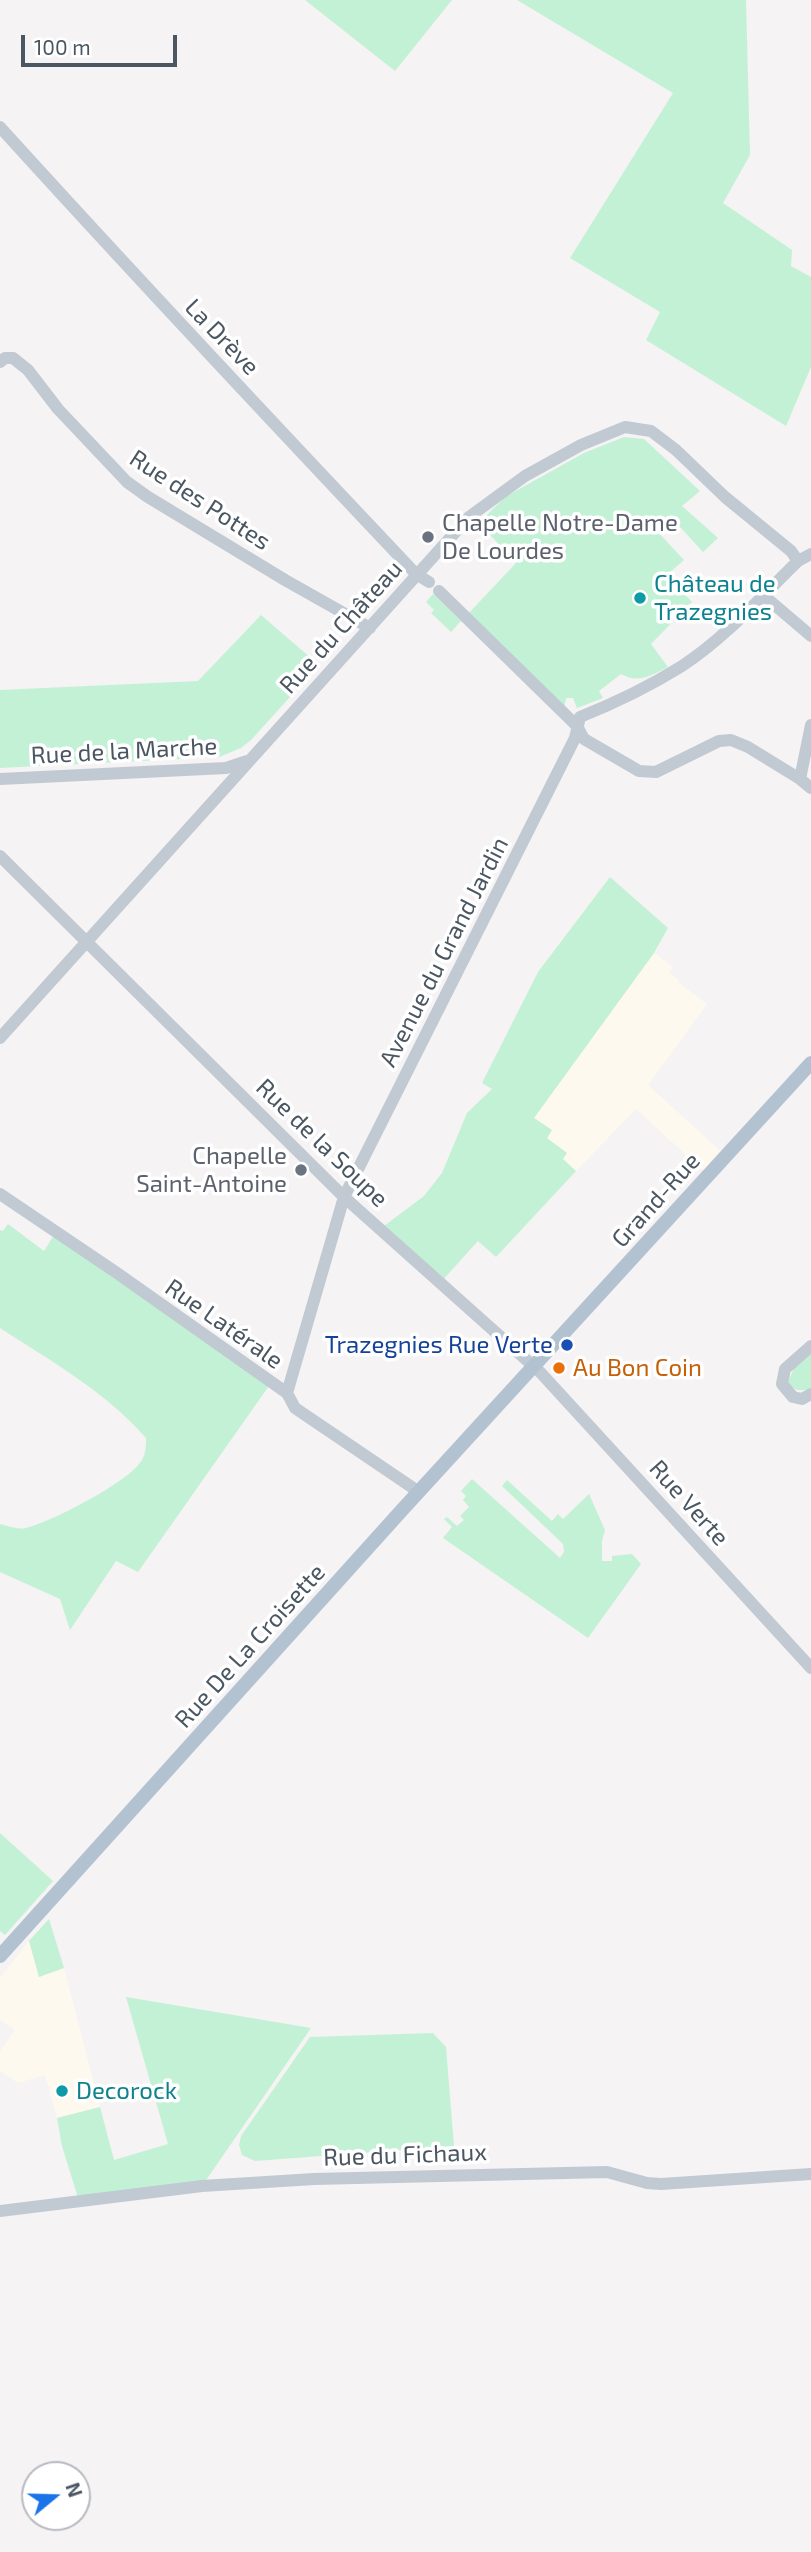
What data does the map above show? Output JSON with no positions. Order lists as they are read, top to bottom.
{
  "streets": {
    "main road": ["Grand-Rue", "Rue De La Croisette"],
    "street": [
      "La Drève",
      "Rue des Pottes",
      "Rue du Château",
      "Rue de la Marche",
      "Avenue du Grand Jardin",
      "Rue de la Soupe",
      "Rue Latérale",
      "Rue Verte",
      "Rue du Fichaux"
    ]
  },
  "crossings": [
    ["La Drève", "Rue du Château"],
    ["La Drève", "Avenue du Grand Jardin"],
    ["Rue des Pottes", "Rue du Château"],
    ["Rue du Château", "Rue de la Marche"],
    ["Rue du Château", "Rue de la Soupe"],
    ["Avenue du Grand Jardin", "Rue de la Soupe"],
    ["Avenue du Grand Jardin", "Rue Latérale"],
    ["Rue de la Soupe", "Grand-Rue"],
    ["Rue de la Soupe", "Rue Verte"],
    ["Rue de la Soupe", "Rue De La Croisette"],
    ["Grand-Rue", "Rue Verte"],
    ["Grand-Rue", "Rue De La Croisette"],
    ["Rue Latérale", "Rue De La Croisette"],
    ["Rue Verte", "Rue De La Croisette"]
  ],
  "places": [
    "Chapelle Notre-Dame De Lourdes",
    "Château de Trazegnies",
    "Chapelle Saint-Antoine",
    "Trazegnies Rue Verte",
    "Au Bon Coin",
    "Decorock"
  ],
  "scale_bar": "100 m",
  "north": "right"
}
